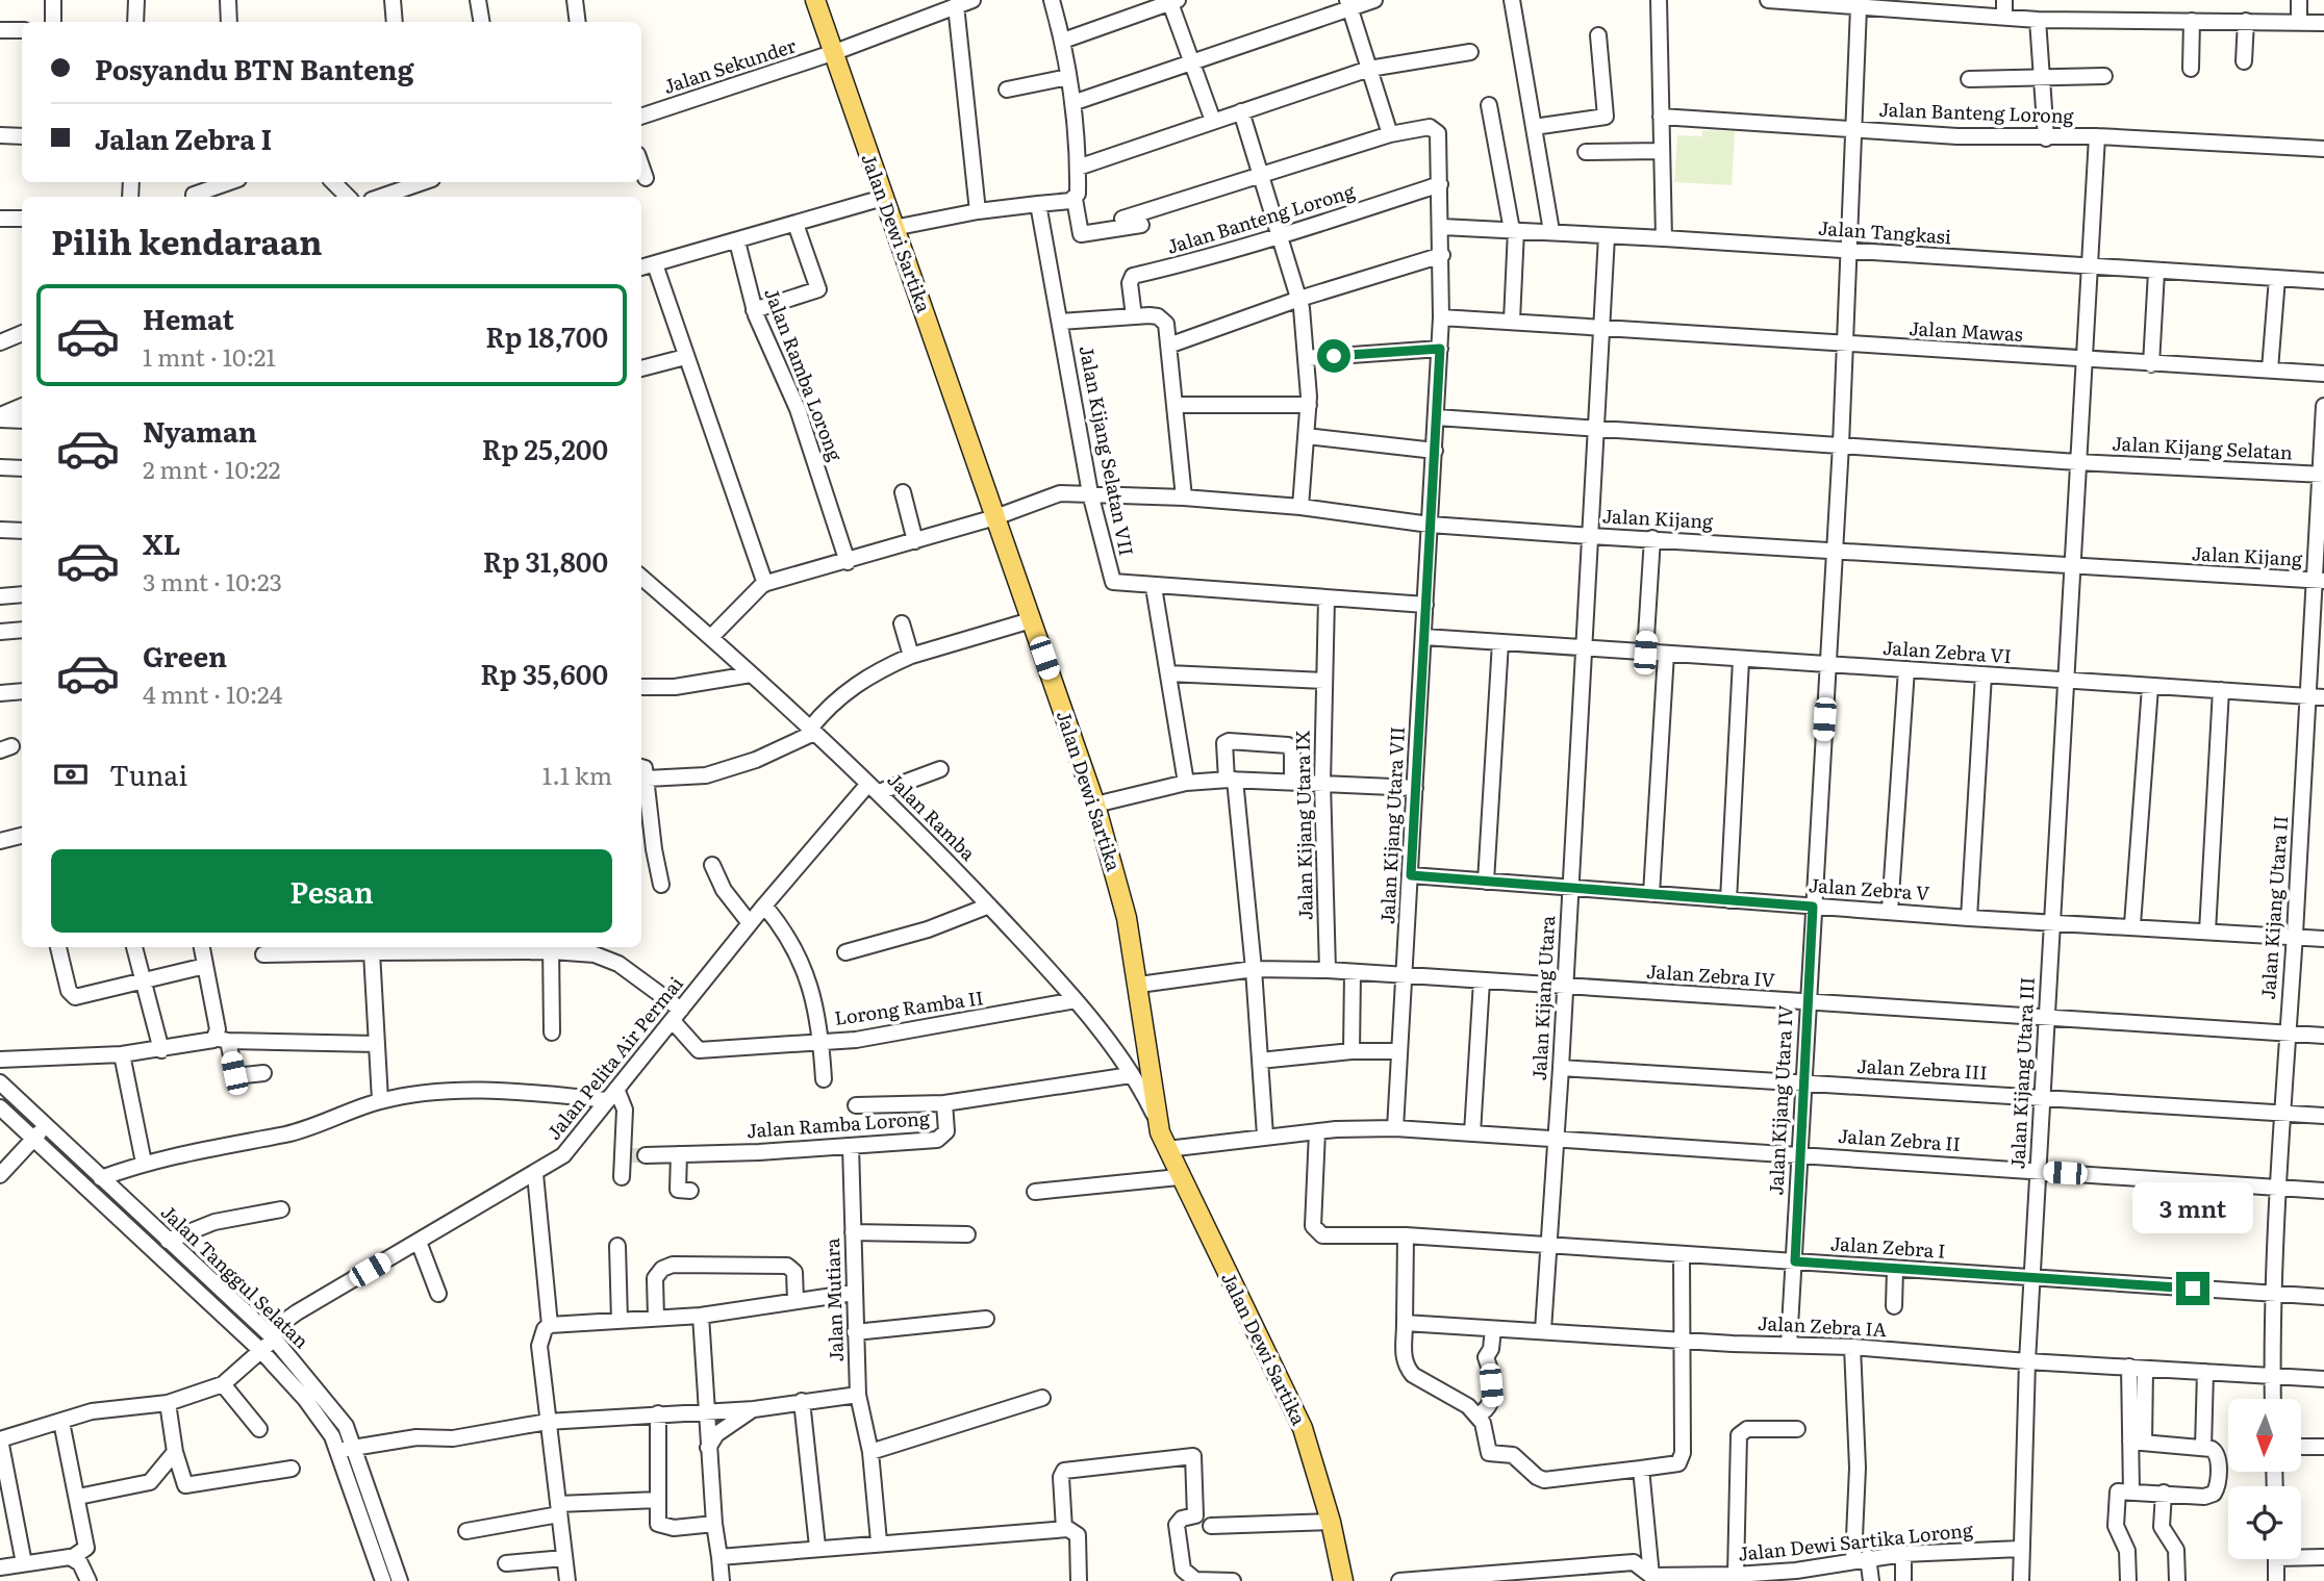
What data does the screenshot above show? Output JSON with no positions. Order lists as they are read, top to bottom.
{
  "streets": {
    "main road": ["Jalan Dewi Sartika"],
    "street": [
      "Jalan Sekunder",
      "Jalan Banteng Lorong",
      "Jalan Tangkasi",
      "Jalan Mawas",
      "Jalan Ramba Lorong",
      "Jalan Kijang Selatan",
      "Jalan Kijang Selatan VII",
      "Jalan Kijang",
      "Jalan Zebra VI",
      "Jalan Ramba",
      "Jalan Kijang Utara IX",
      "Jalan Kijang Utara VII",
      "Jalan Zebra V",
      "Jalan Kijang Utara II",
      "Jalan Zebra IV",
      "Jalan Kijang Utara",
      "Lorong Ramba II",
      "Jalan Pelita Air Permai",
      "Jalan Zebra III",
      "Jalan Kijang Utara III",
      "Jalan Kijang Utara IV",
      "Jalan Zebra II",
      "Jalan Zebra I",
      "Jalan Tanggul Selatan",
      "Jalan Mutiara",
      "Jalan Zebra IA",
      "Jalan Dewi Sartika Lorong"
    ]
  },
  "crossings": [
    ["Jalan Sekunder", "Jalan Dewi Sartika"],
    ["Jalan Banteng Lorong", "Jalan Tangkasi"],
    ["Jalan Dewi Sartika", "Jalan Kijang"],
    ["Jalan Dewi Sartika", "Jalan Ramba"],
    ["Jalan Dewi Sartika", "Jalan Zebra IV"],
    ["Jalan Dewi Sartika", "Jalan Zebra II"],
    ["Jalan Ramba Lorong", "Jalan Ramba"],
    ["Jalan Ramba Lorong", "Jalan Mutiara"],
    ["Jalan Kijang Selatan", "Jalan Kijang Utara II"],
    ["Jalan Kijang Selatan VII", "Jalan Kijang"],
    ["Jalan Kijang Selatan VII", "Jalan Kijang Utara IX"],
    ["Jalan Kijang Selatan VII", "Jalan Kijang Utara VII"],
    ["Jalan Kijang", "Jalan Kijang Utara VII"],
    ["Jalan Kijang", "Jalan Kijang Utara II"],
    ["Jalan Kijang", "Jalan Kijang Utara"],
    ["Jalan Kijang", "Jalan Kijang Utara III"],
    ["Jalan Kijang", "Jalan Kijang Utara IV"],
    ["Jalan Zebra VI", "Jalan Kijang Utara VII"],
    ["Jalan Zebra VI", "Jalan Kijang Utara II"],
    ["Jalan Zebra VI", "Jalan Kijang Utara"],
    ["Jalan Zebra VI", "Jalan Kijang Utara III"],
    ["Jalan Zebra VI", "Jalan Kijang Utara IV"],
    ["Jalan Ramba", "Lorong Ramba II"],
    ["Jalan Ramba", "Jalan Pelita Air Permai"],
    ["Jalan Kijang Utara IX", "Jalan Zebra IV"],
    ["Jalan Kijang Utara VII", "Jalan Zebra V"],
    ["Jalan Kijang Utara VII", "Jalan Zebra IV"],
    ["Jalan Kijang Utara VII", "Jalan Zebra II"],
    ["Jalan Zebra V", "Jalan Kijang Utara II"],
    ["Jalan Zebra V", "Jalan Kijang Utara"],
    ["Jalan Zebra V", "Jalan Kijang Utara III"],
    ["Jalan Zebra V", "Jalan Kijang Utara IV"],
    ["Jalan Kijang Utara II", "Jalan Zebra IV"],
    ["Jalan Kijang Utara II", "Jalan Zebra III"],
    ["Jalan Kijang Utara II", "Jalan Zebra II"],
    ["Jalan Kijang Utara II", "Jalan Zebra I"],
    ["Jalan Kijang Utara II", "Jalan Zebra IA"],
    ["Jalan Zebra IV", "Jalan Kijang Utara"],
    ["Jalan Zebra IV", "Jalan Kijang Utara III"],
    ["Jalan Zebra IV", "Jalan Kijang Utara IV"],
    ["Jalan Kijang Utara", "Jalan Zebra III"],
    ["Jalan Kijang Utara", "Jalan Zebra II"],
    ["Jalan Kijang Utara", "Jalan Zebra I"],
    ["Jalan Kijang Utara", "Jalan Zebra IA"],
    ["Lorong Ramba II", "Jalan Pelita Air Permai"],
    ["Jalan Pelita Air Permai", "Jalan Tanggul Selatan"],
    ["Jalan Zebra III", "Jalan Kijang Utara III"],
    ["Jalan Zebra III", "Jalan Kijang Utara IV"],
    ["Jalan Kijang Utara III", "Jalan Zebra II"],
    ["Jalan Kijang Utara III", "Jalan Zebra I"],
    ["Jalan Kijang Utara III", "Jalan Zebra IA"],
    ["Jalan Kijang Utara III", "Jalan Dewi Sartika Lorong"],
    ["Jalan Kijang Utara IV", "Jalan Zebra II"],
    ["Jalan Kijang Utara IV", "Jalan Zebra I"],
    ["Jalan Kijang Utara IV", "Jalan Zebra IA"],
    ["Jalan Zebra II", "Jalan Zebra I"]
  ],
  "north": "bottom",
  "page": {
    "banner": ["Posyandu BTN Banteng", "Jalan Zebra I"],
    "heading": "Pilih kendaraan",
    "list": [
      {
        "name": "Hemat",
        "note": "1 mnt · 10:21",
        "value": "Rp 18,700"
      },
      {
        "name": "Nyaman",
        "note": "2 mnt · 10:22",
        "value": "Rp 25,200"
      },
      {
        "name": "XL",
        "note": "3 mnt · 10:23",
        "value": "Rp 31,800"
      },
      {
        "name": "Green",
        "note": "4 mnt · 10:24",
        "value": "Rp 35,600"
      }
    ],
    "pay": ["Tunai", "1.1 km"],
    "buttons": "Pesan",
    "bubble": "3 mnt"
  }
}
